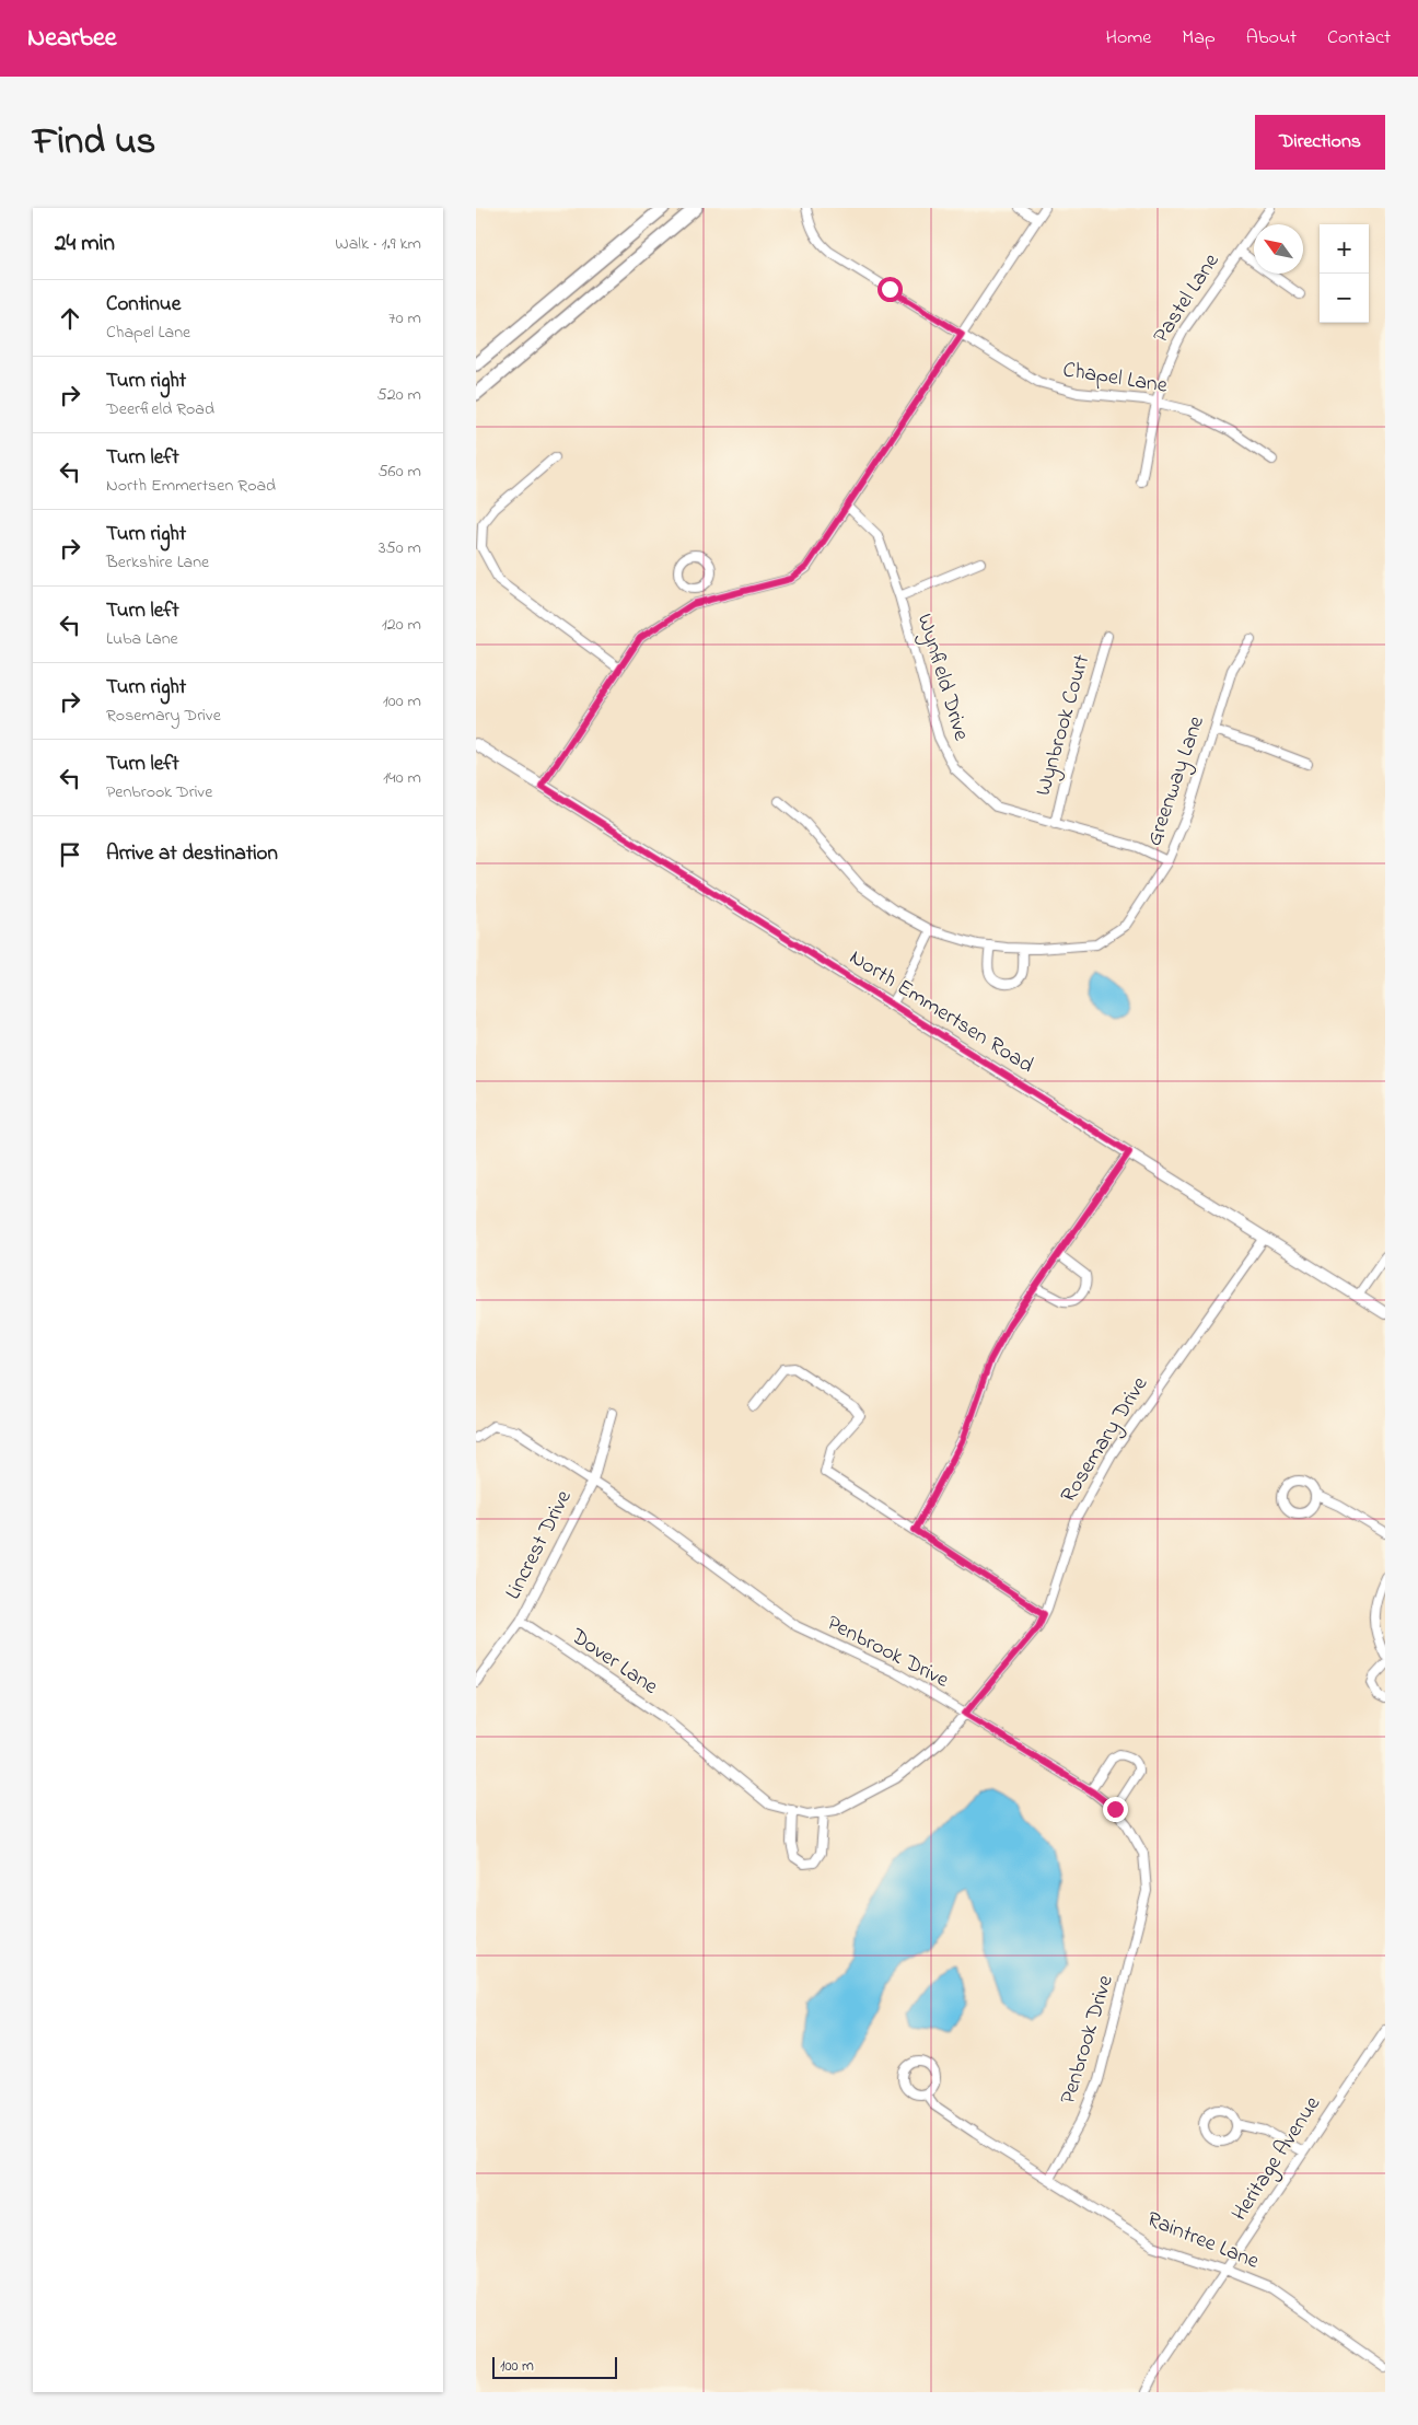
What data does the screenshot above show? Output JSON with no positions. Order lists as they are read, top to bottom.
{
  "streets": {
    "street": [
      "Pastel Lane",
      "Chapel Lane",
      "Wynfield Drive",
      "Wynbrook Court",
      "Greenway Lane",
      "North Emmertsen Road",
      "Rosemary Drive",
      "Lincrest Drive",
      "Penbrook Drive",
      "Dover Lane",
      "Heritage Avenue",
      "Raintree Lane"
    ]
  },
  "crossings": [
    ["Pastel Lane", "Chapel Lane"],
    ["Wynfield Drive", "Wynbrook Court"],
    ["Wynfield Drive", "Greenway Lane"],
    ["North Emmertsen Road", "Rosemary Drive"],
    ["Rosemary Drive", "Penbrook Drive"],
    ["Rosemary Drive", "Dover Lane"],
    ["Lincrest Drive", "Penbrook Drive"],
    ["Lincrest Drive", "Dover Lane"],
    ["Penbrook Drive", "Raintree Lane"],
    ["Heritage Avenue", "Raintree Lane"]
  ],
  "scale_bar": "100 m",
  "north": "top left",
  "page": {
    "header": "Nearbee",
    "nav": [
      "Home",
      "Map",
      "About",
      "Contact"
    ],
    "title": "Find us",
    "buttons": "Directions",
    "heading": ["24 min", "Walk · 1.9 km"],
    "map_buttons": ["+", "−"],
    "list": [
      ["Continue", "Chapel Lane", "70 m"],
      ["Turn right", "Deerfield Road", "520 m"],
      ["Turn left", "North Emmertsen Road", "560 m"],
      ["Turn right", "Berkshire Lane", "350 m"],
      ["Turn left", "Luba Lane", "120 m"],
      ["Turn right", "Rosemary Drive", "100 m"],
      ["Turn left", "Penbrook Drive", "140 m"],
      "Arrive at destination"
    ],
    "scale": "100 m"
  }
}
